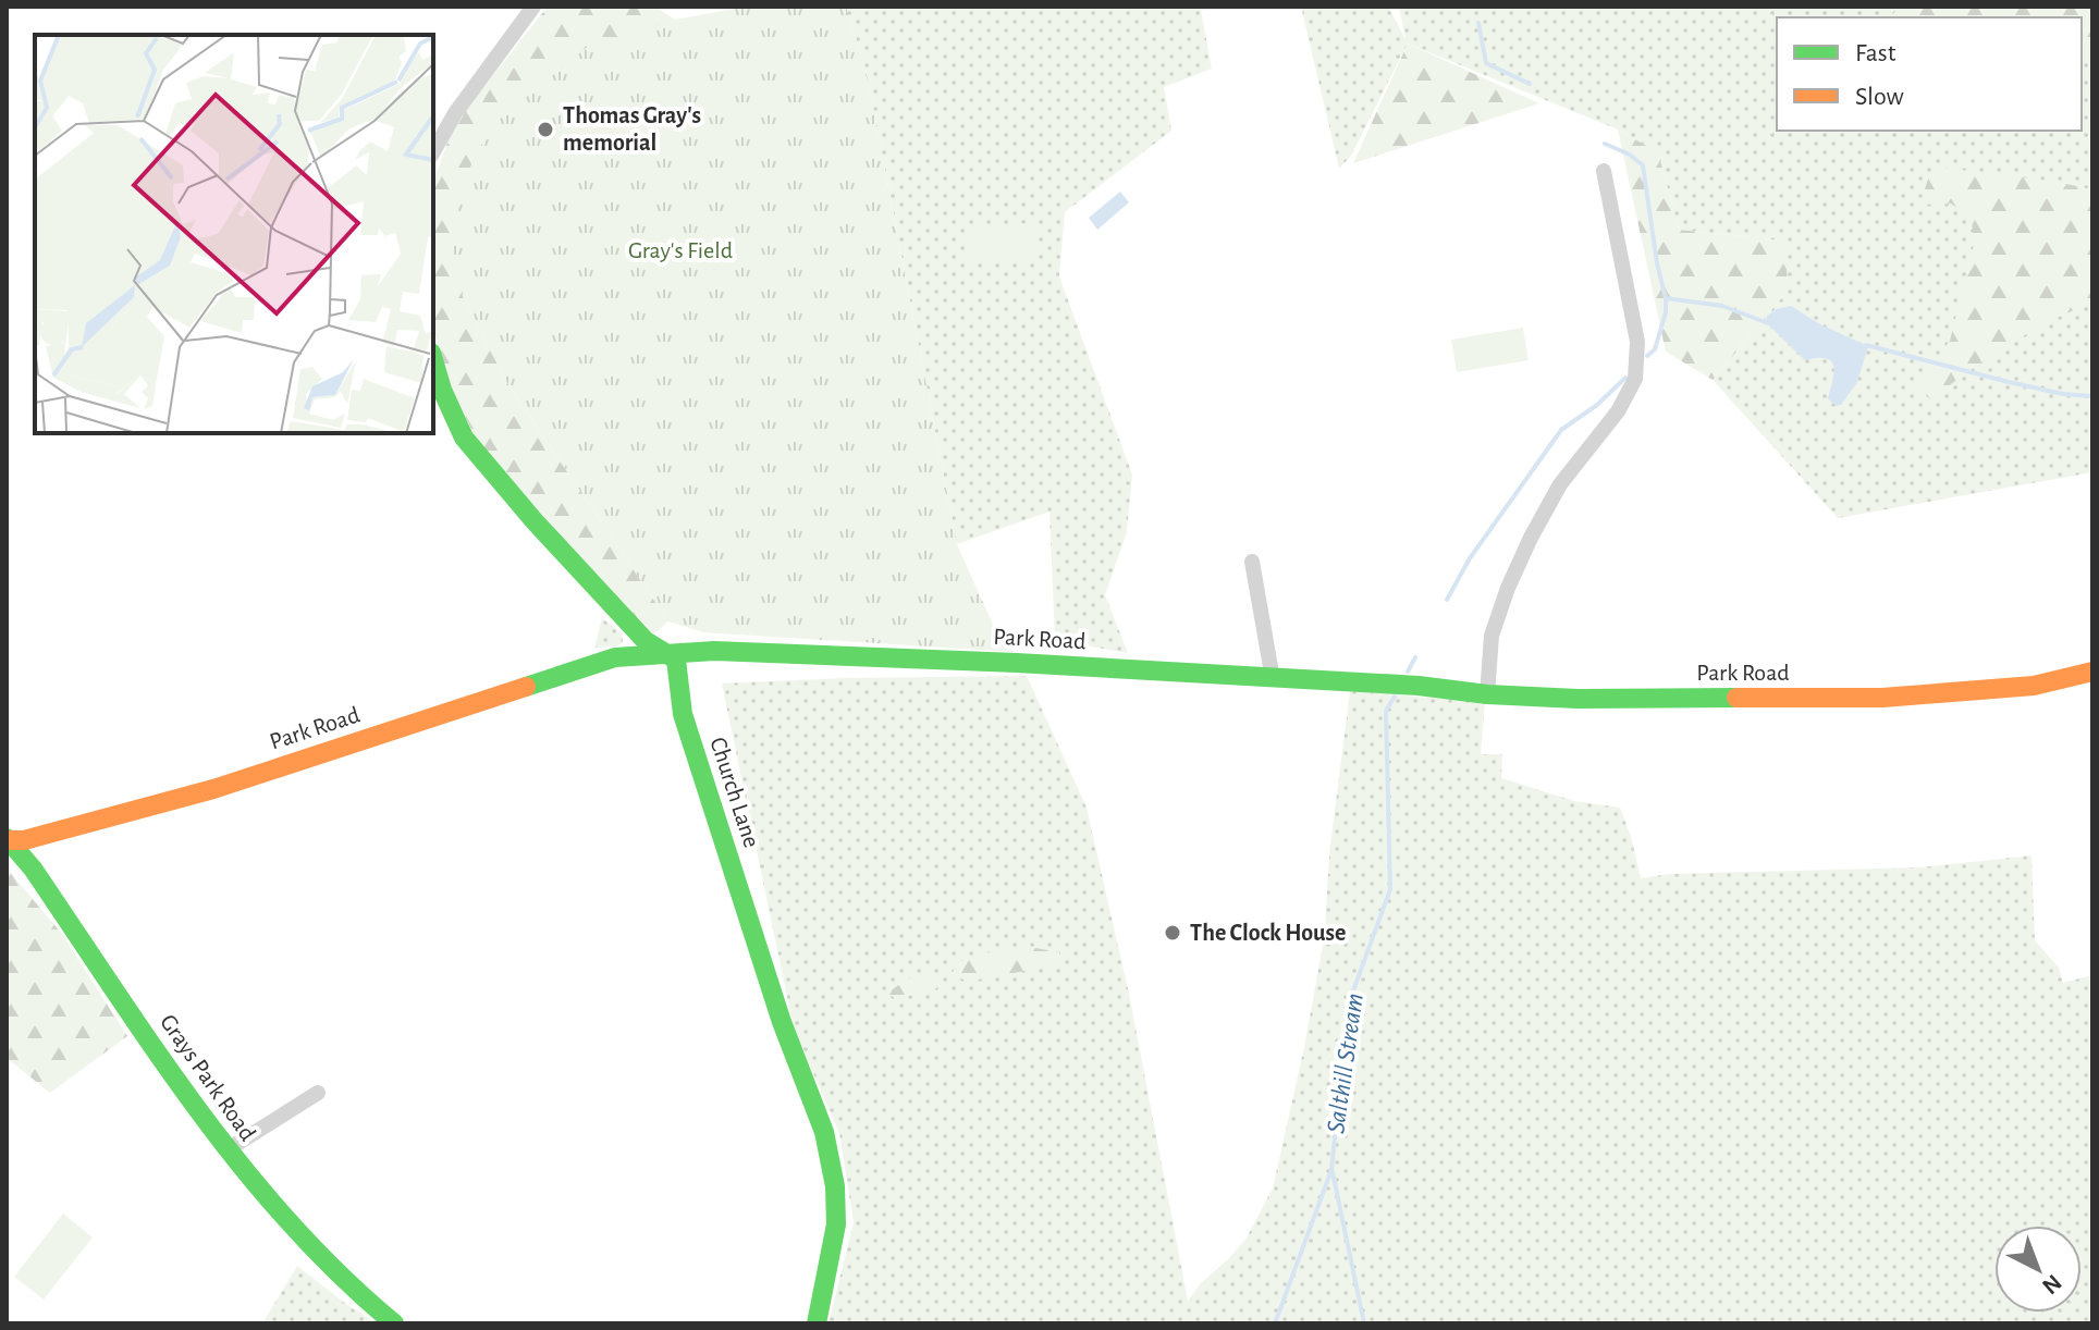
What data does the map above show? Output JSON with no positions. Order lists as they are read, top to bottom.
{
  "streets": {
    "main road": ["Park Road", "Church Lane", "Grays Park Road"]
  },
  "crossings": [
    ["Park Road", "Church Lane"],
    ["Park Road", "Grays Park Road"]
  ],
  "water": ["Salthill Stream"],
  "parks": ["Gray's Field"],
  "places": ["Thomas Gray's memorial", "The Clock House"],
  "legend": ["Fast", "Slow"],
  "north": "bottom right"
}
